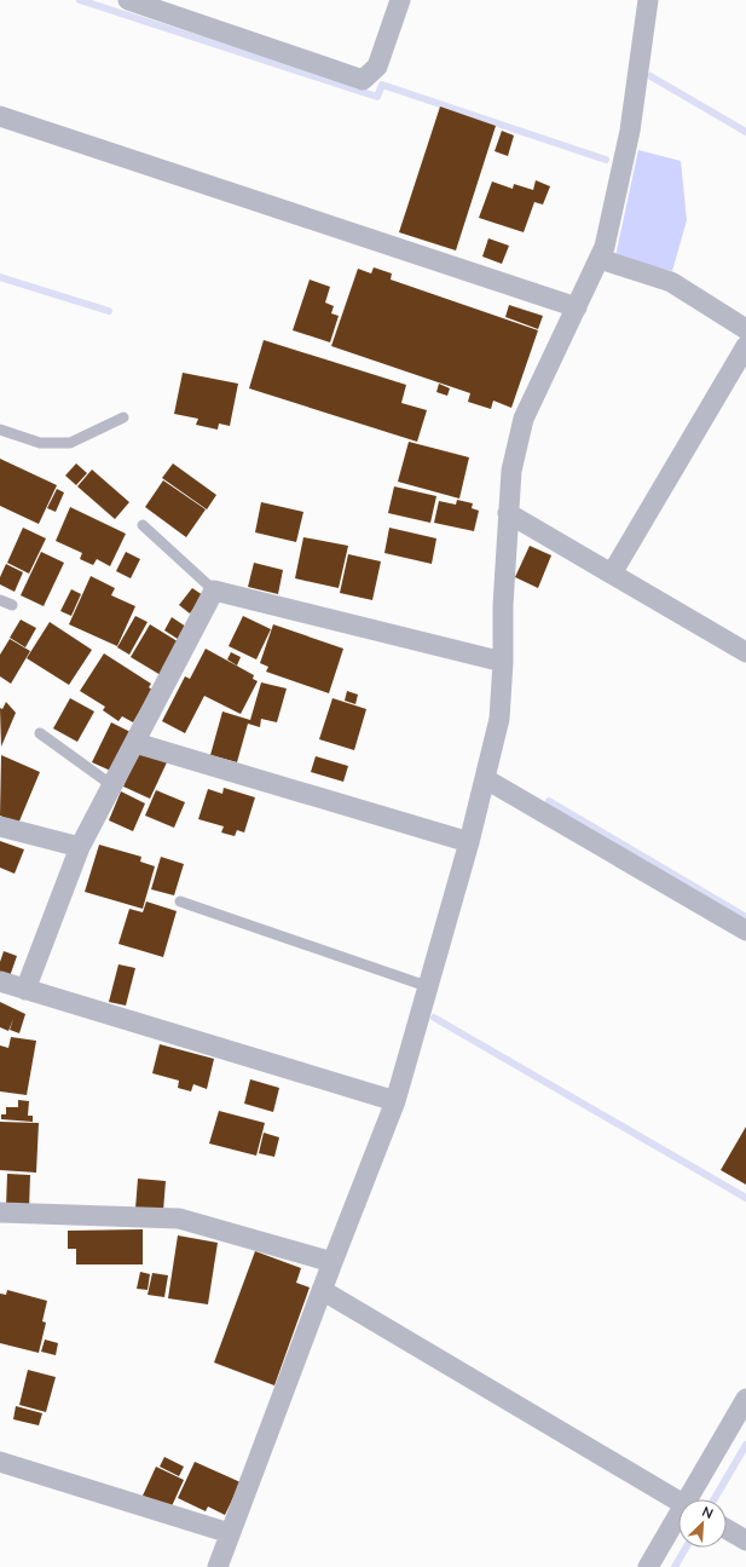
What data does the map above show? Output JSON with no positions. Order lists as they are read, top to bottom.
{
  "north": "top right"
}
